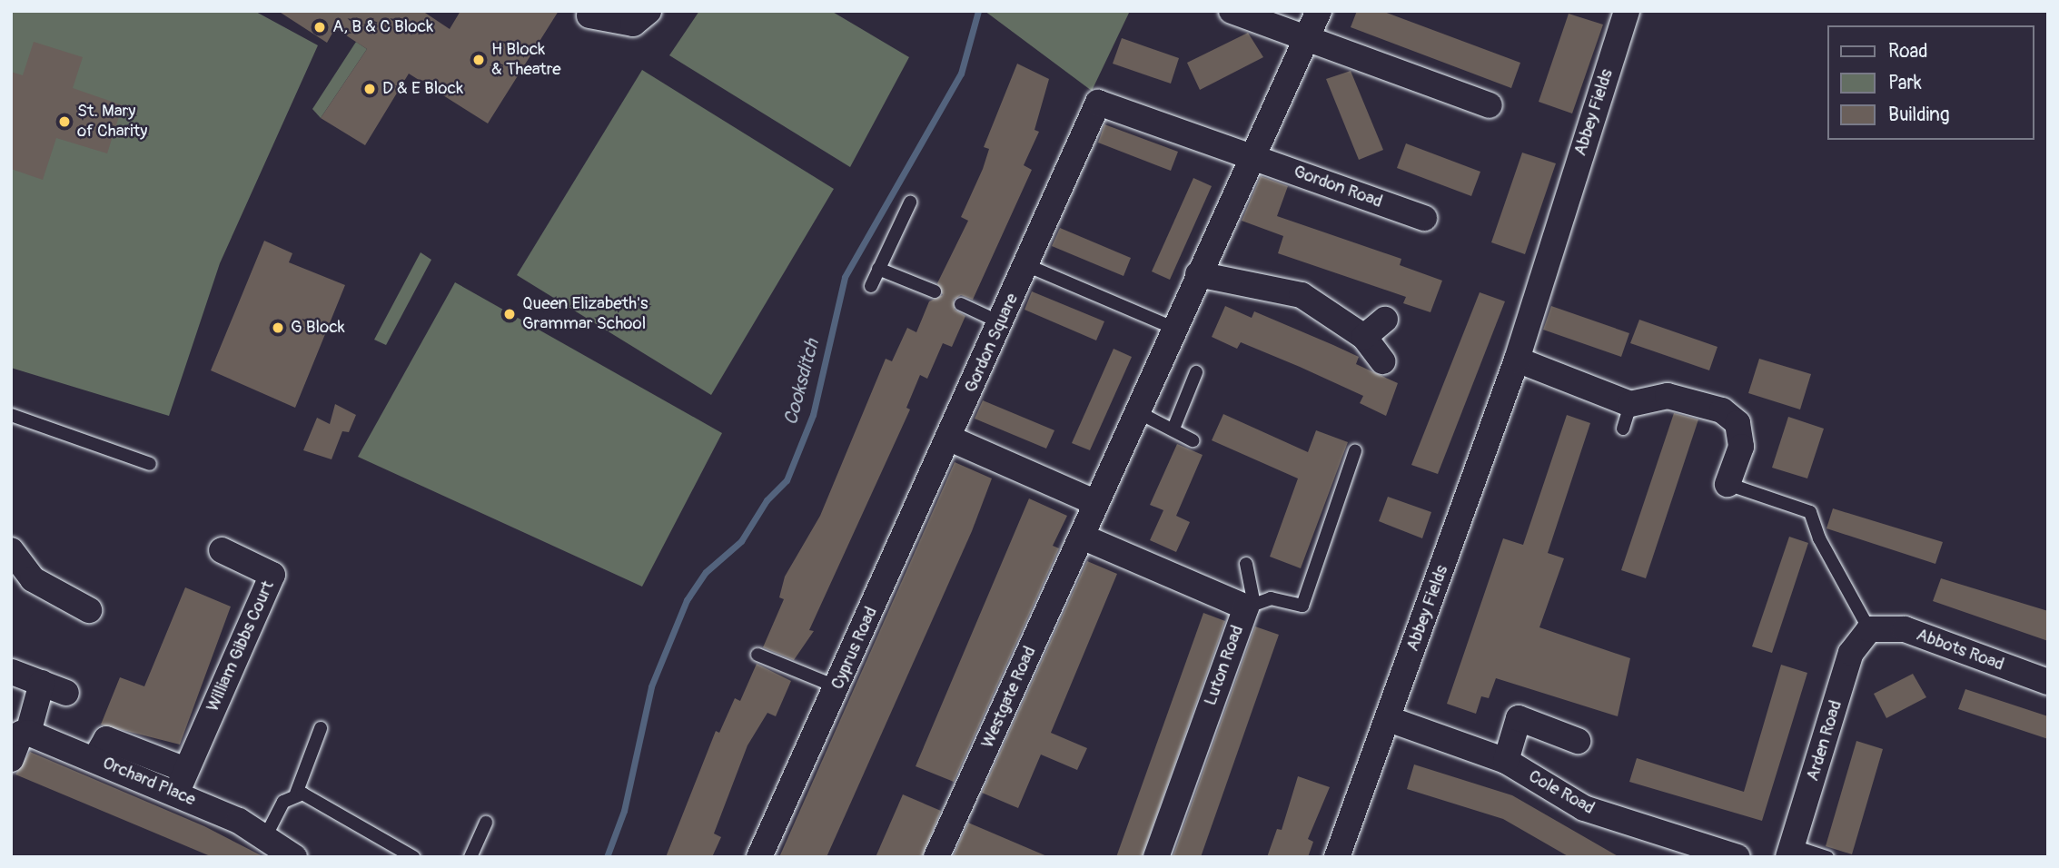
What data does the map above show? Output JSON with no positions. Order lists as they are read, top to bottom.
{
  "streets": {
    "street": [
      "Abbey Fields",
      "Gordon Road",
      "Gordon Square",
      "William Gibbs Court",
      "Cyprus Road",
      "Abbots Road",
      "Luton Road",
      "Westgate Road",
      "Arden Road",
      "Orchard Place",
      "Cole Road"
    ]
  },
  "crossings": [
    ["Abbey Fields", "Cole Road"],
    ["Gordon Road", "Gordon Square"],
    ["Gordon Square", "Cyprus Road"],
    ["William Gibbs Court", "Orchard Place"],
    ["Abbots Road", "Arden Road"],
    ["Luton Road", "Westgate Road"]
  ],
  "water": ["Cooksditch"],
  "places": [
    "A, B & C Block",
    "H Block & Theatre",
    "D & E Block",
    "St. Mary of Charity",
    "Queen Elizabeth's Grammar School",
    "G Block"
  ],
  "legend": ["Road", "Park", "Building"]
}
